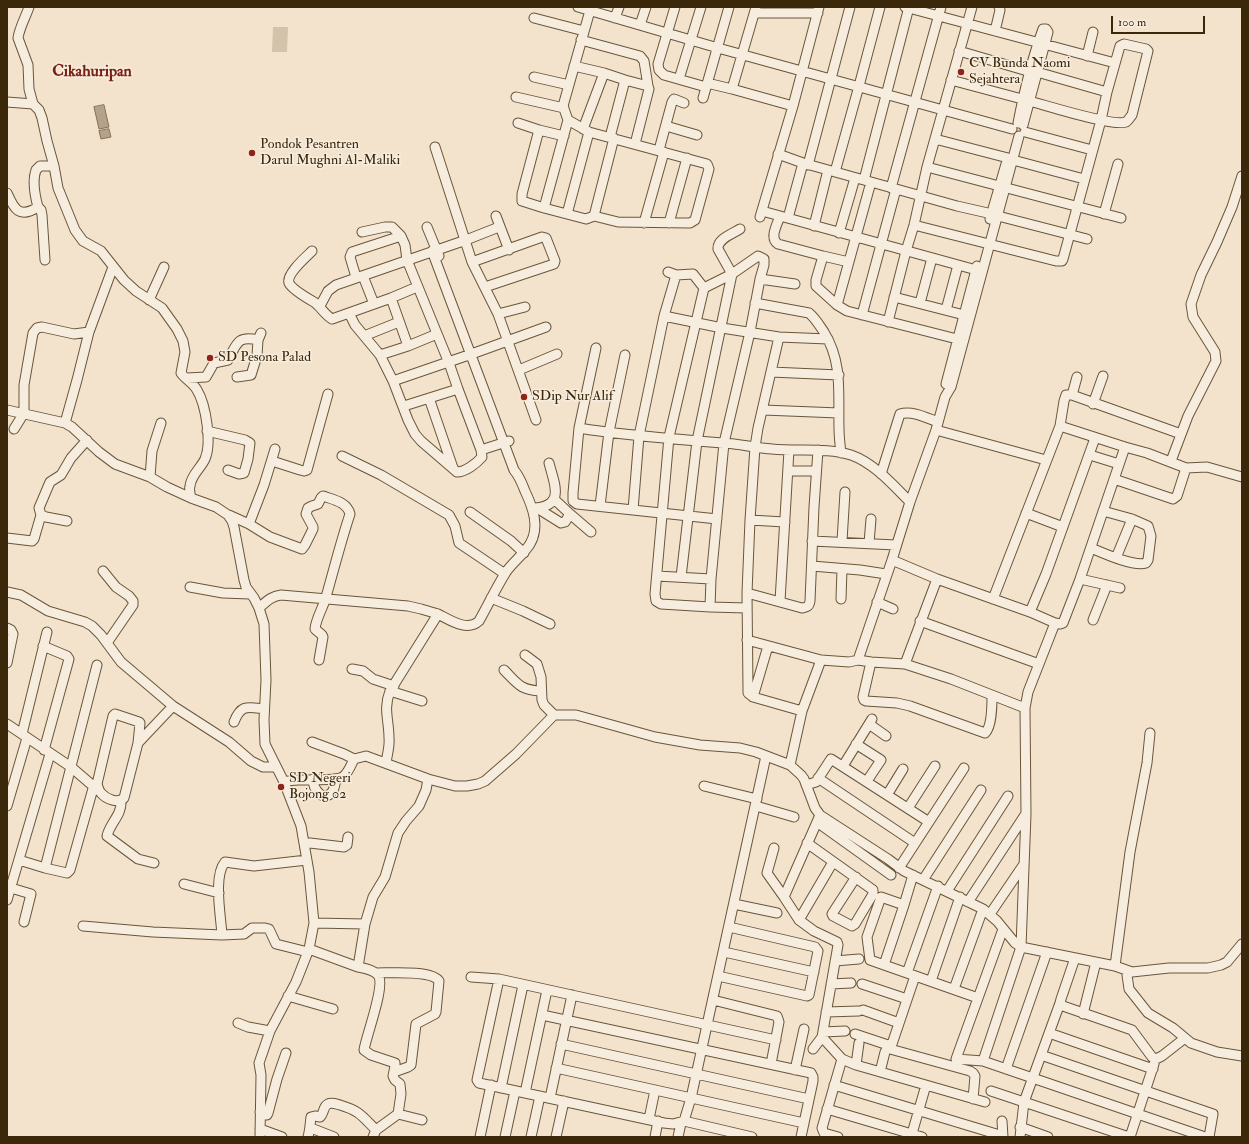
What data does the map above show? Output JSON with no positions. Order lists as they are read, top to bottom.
{
  "districts": ["Cikahuripan"],
  "places": [
    "CV Bunda Naomi Sejahtera",
    "Pondok Pesantren Darul Mughni Al-Maliki",
    "SD Pesona Palad",
    "SDip Nur Alif",
    "SD Negeri Bojong 02"
  ],
  "scale_bar": "100 m"
}
